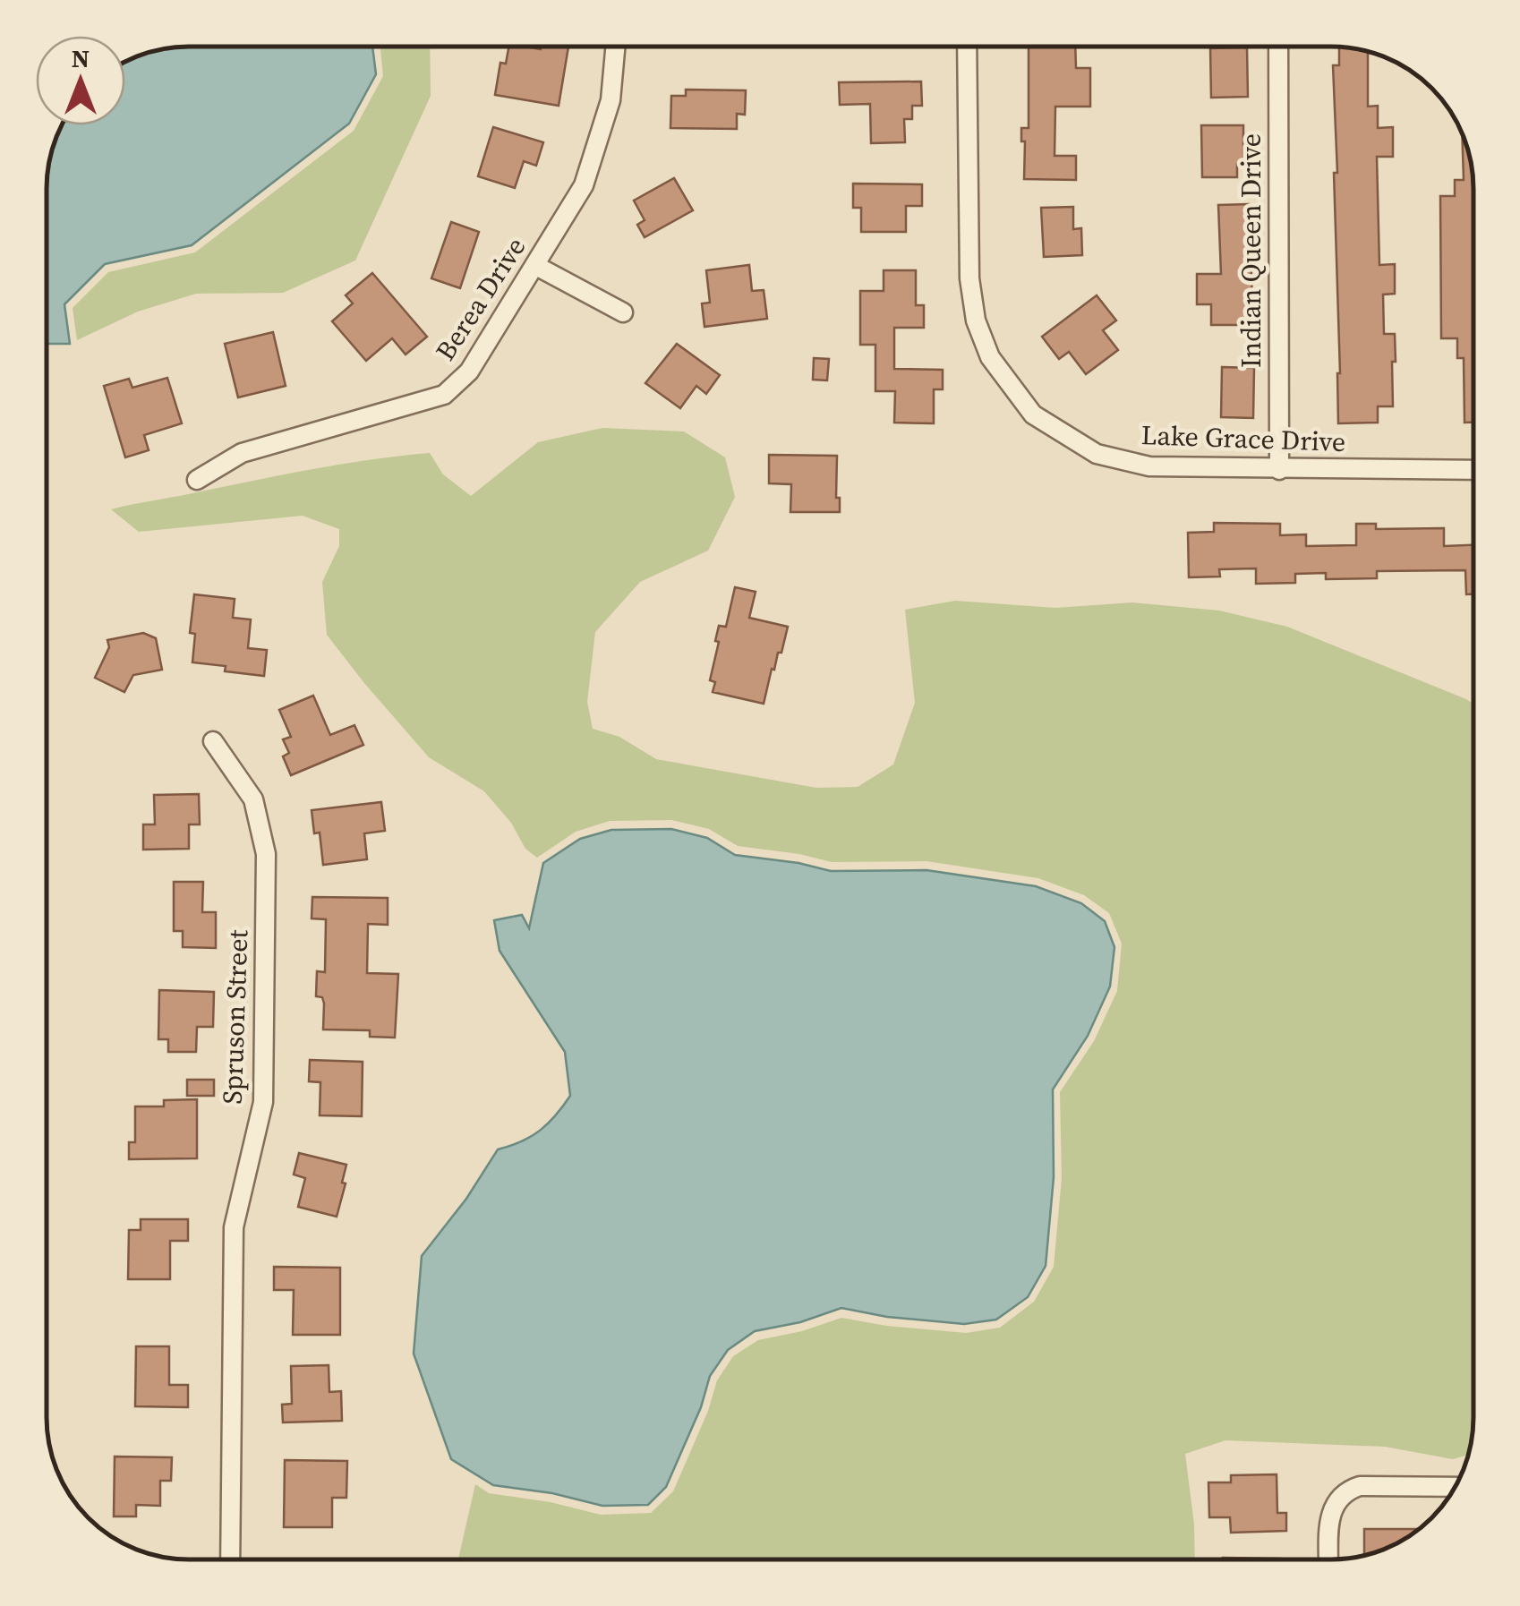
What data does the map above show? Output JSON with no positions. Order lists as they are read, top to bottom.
{
  "streets": {
    "street": [
      "Indian Queen Drive",
      "Berea Drive",
      "Lake Grace Drive",
      "Spruson Street"
    ]
  },
  "crossings": [
    ["Indian Queen Drive", "Lake Grace Drive"]
  ],
  "north": "top"
}
